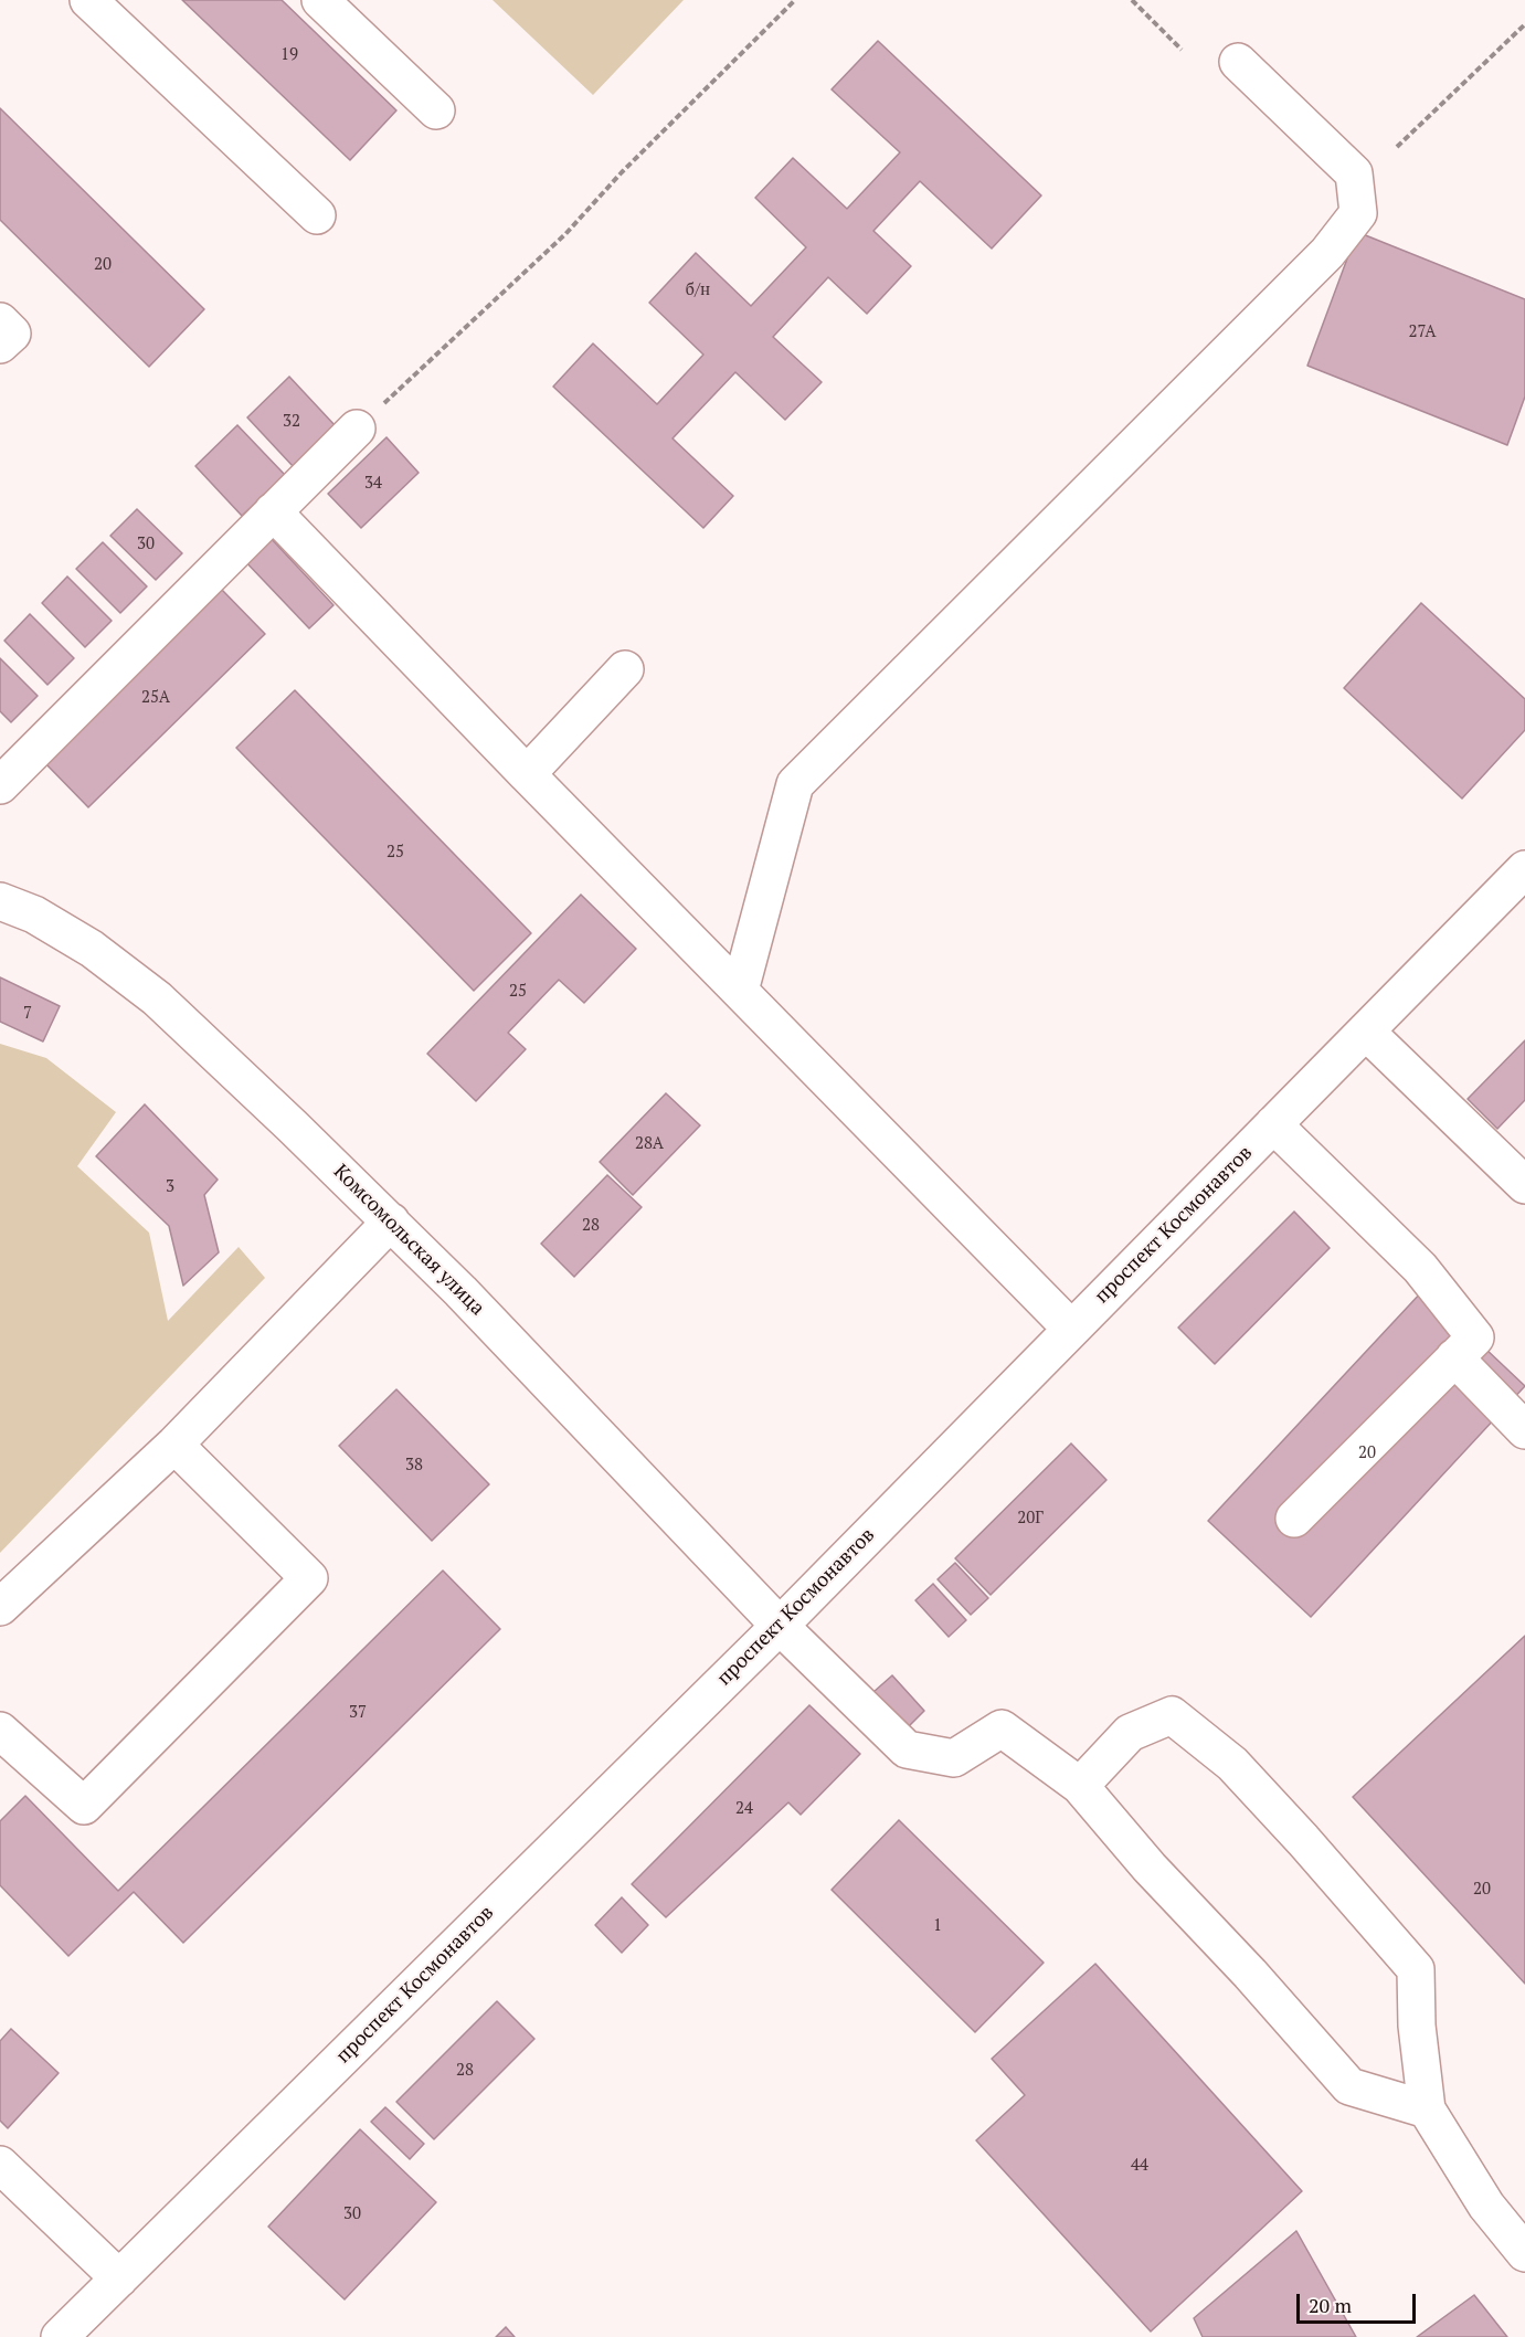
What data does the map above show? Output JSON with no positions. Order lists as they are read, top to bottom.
{
  "streets": {
    "street": ["проспект Космонавтов", "Комсомольская улица"]
  },
  "crossings": [
    ["проспект Космонавтов", "Комсомольская улица"]
  ],
  "house_numbers": [
    "19",
    "20",
    "б/н",
    "27А",
    "32",
    "34",
    "30",
    "25А",
    "25",
    "25",
    "7",
    "28А",
    "3",
    "28",
    "20",
    "38",
    "20Г",
    "37",
    "24",
    "20",
    "1",
    "28",
    "44",
    "30"
  ],
  "scale_bar": "20 m"
}
